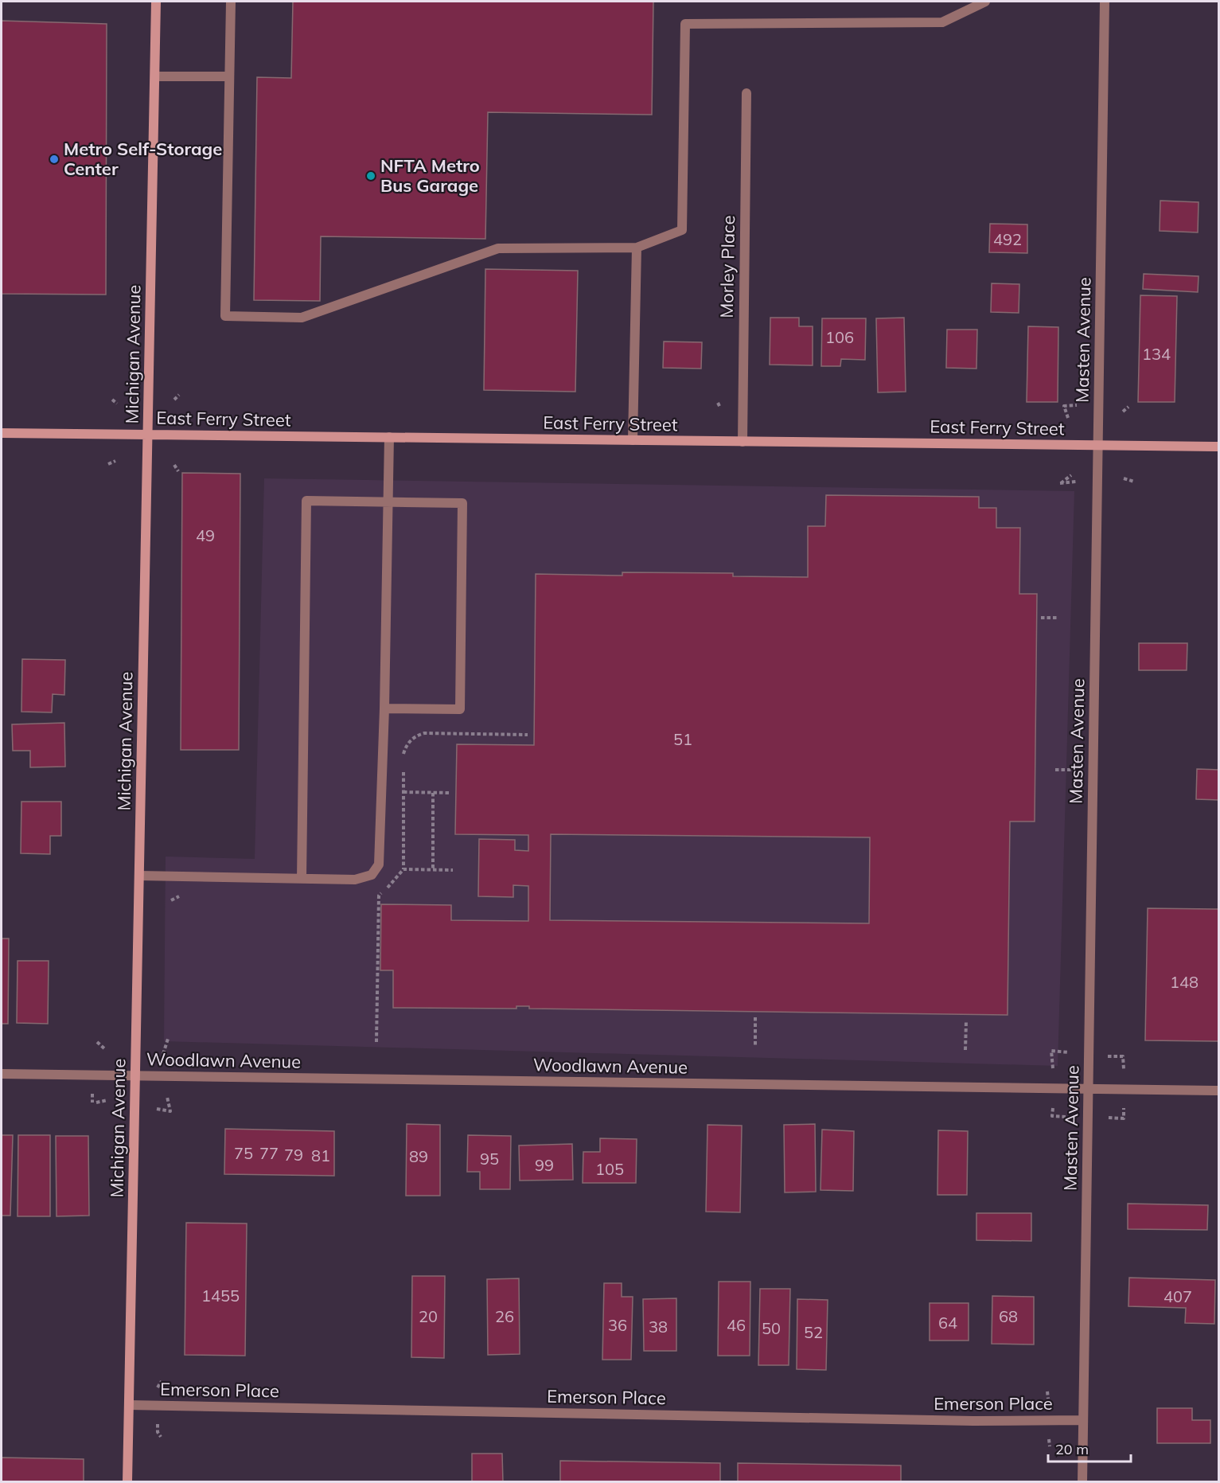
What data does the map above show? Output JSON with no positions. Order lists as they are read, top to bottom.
{
  "streets": {
    "street": [
      "Morley Place",
      "Masten Avenue",
      "Michigan Avenue",
      "East Ferry Street",
      "Woodlawn Avenue",
      "Emerson Place"
    ]
  },
  "crossings": [
    ["Morley Place", "East Ferry Street"],
    ["Masten Avenue", "East Ferry Street"],
    ["Masten Avenue", "Woodlawn Avenue"],
    ["Masten Avenue", "Emerson Place"],
    ["Michigan Avenue", "East Ferry Street"],
    ["Michigan Avenue", "Woodlawn Avenue"],
    ["Michigan Avenue", "Emerson Place"]
  ],
  "places": ["Metro Self-Storage Center", "NFTA Metro Bus Garage"],
  "house_numbers": [
    "492",
    "106",
    "134",
    "49",
    "51",
    "148",
    "75",
    "77",
    "79",
    "81",
    "89",
    "95",
    "99",
    "105",
    "1455",
    "407",
    "20",
    "26",
    "68",
    "64",
    "36",
    "46",
    "38",
    "50",
    "52"
  ],
  "scale_bar": "20 m"
}
